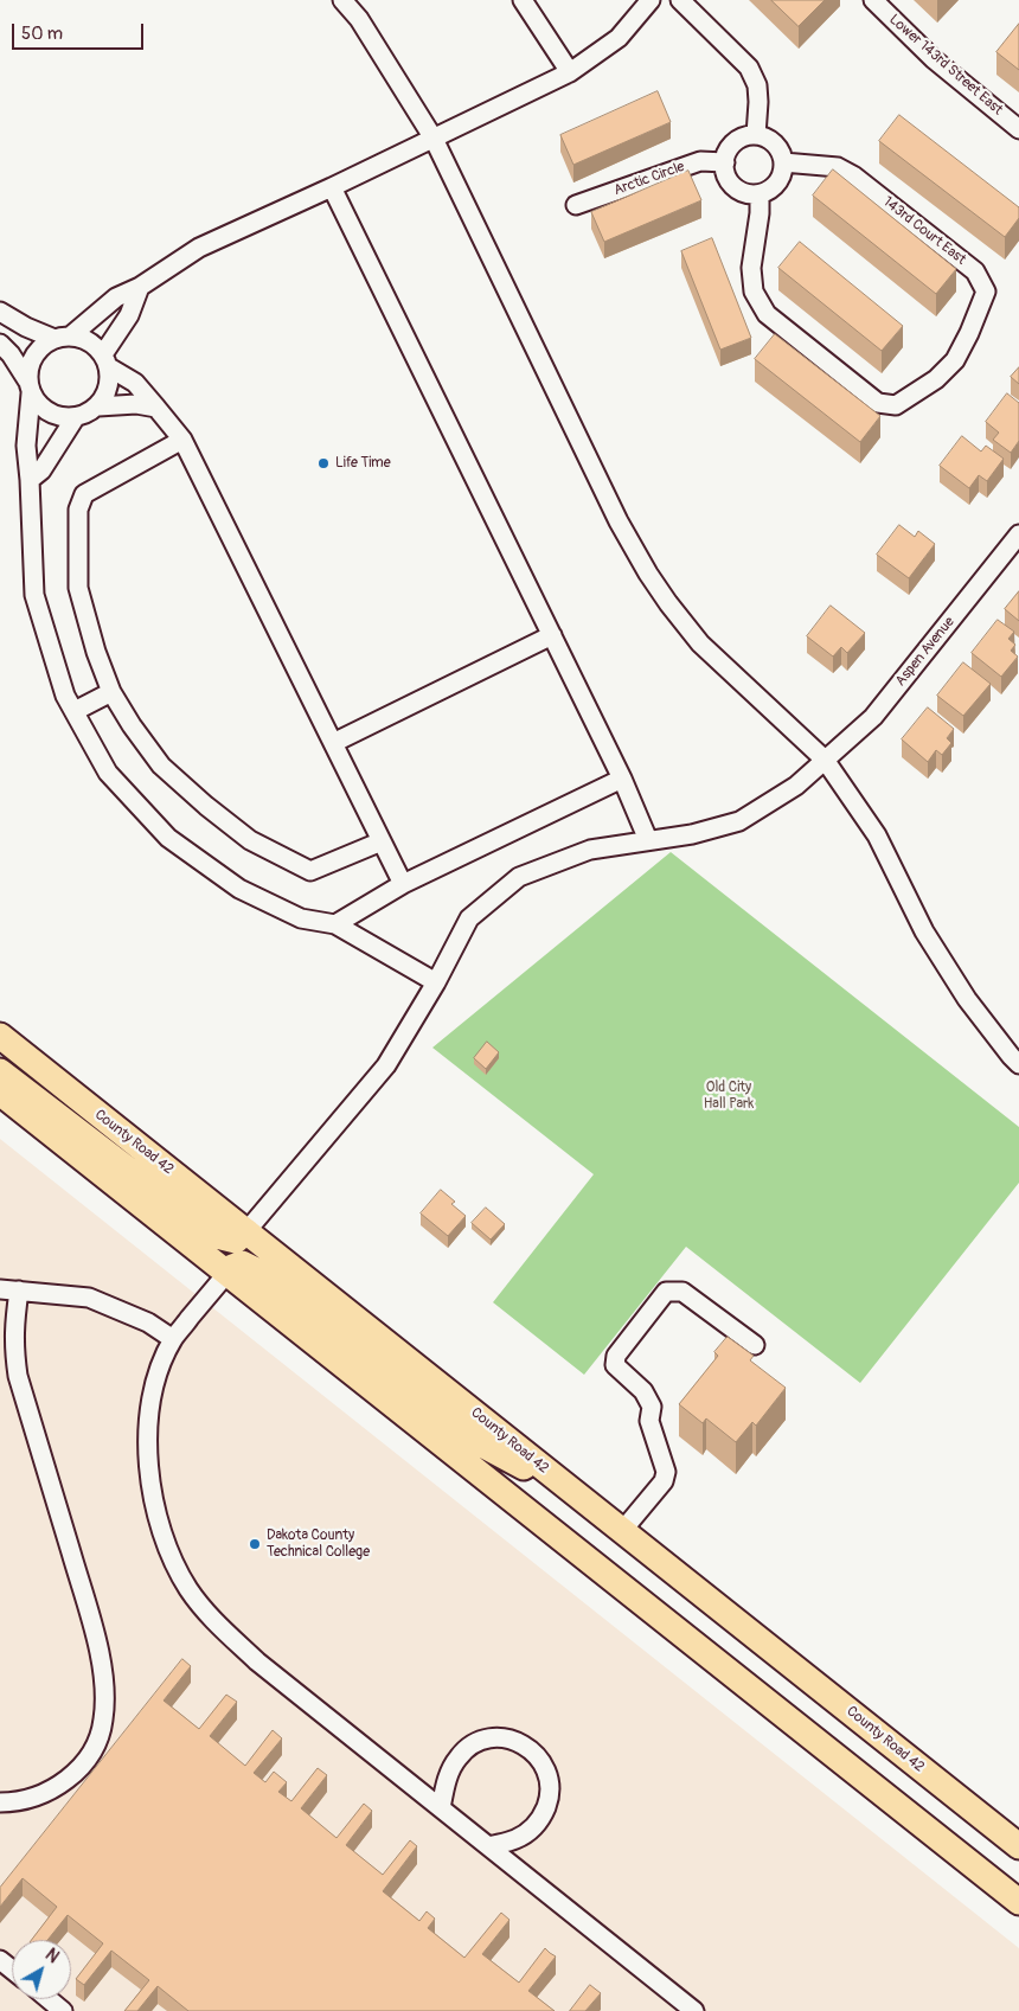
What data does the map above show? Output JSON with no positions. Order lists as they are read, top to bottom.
{
  "streets": {
    "highway": ["County Road 42"],
    "street": [
      "Lower 143rd Street East",
      "Arctic Circle",
      "143rd Court East",
      "Aspen Avenue"
    ]
  },
  "crossings": [
    ["Arctic Circle", "143rd Court East"],
    ["Aspen Avenue", "County Road 42"]
  ],
  "parks": ["Old City Hall Park"],
  "places": ["Life Time", "Dakota County Technical College"],
  "scale_bar": "50 m",
  "north": "top right"
}
